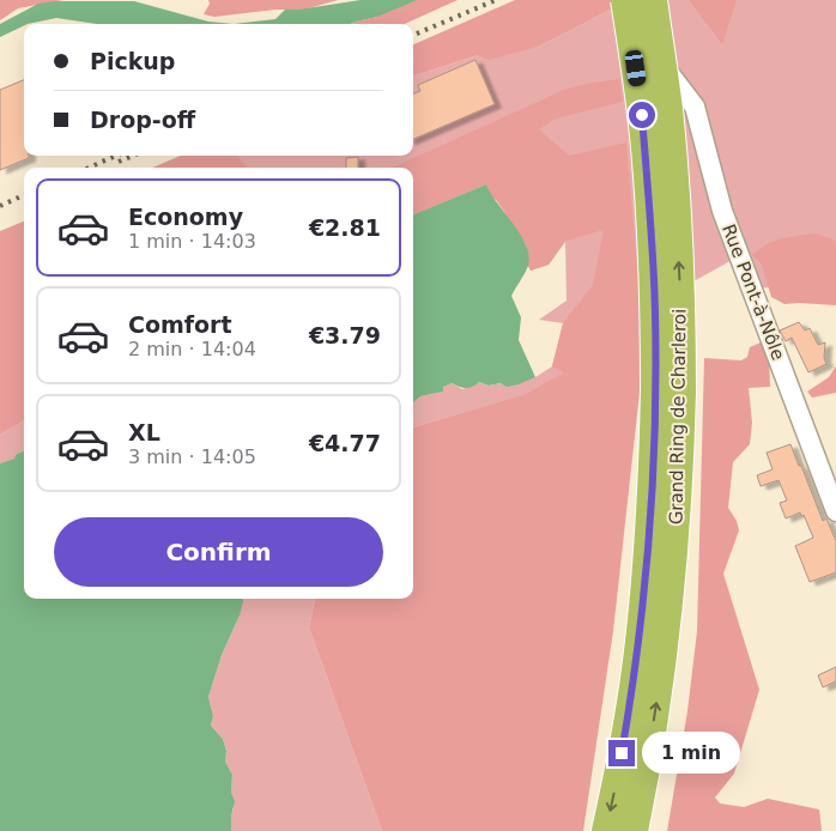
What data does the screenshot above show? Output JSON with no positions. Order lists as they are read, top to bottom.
{
  "streets": {
    "highway": ["Grand Ring de Charleroi"],
    "street": ["Rue Pont-à-Nôle"]
  },
  "page": {
    "banner": ["Pickup", "Drop-off"],
    "list": [
      {
        "name": "Economy",
        "note": "1 min · 14:03",
        "value": "€2.81"
      },
      {
        "name": "Comfort",
        "note": "2 min · 14:04",
        "value": "€3.79"
      },
      {
        "name": "XL",
        "note": "3 min · 14:05",
        "value": "€4.77"
      }
    ],
    "buttons": "Confirm",
    "bubble": "1 min"
  }
}
